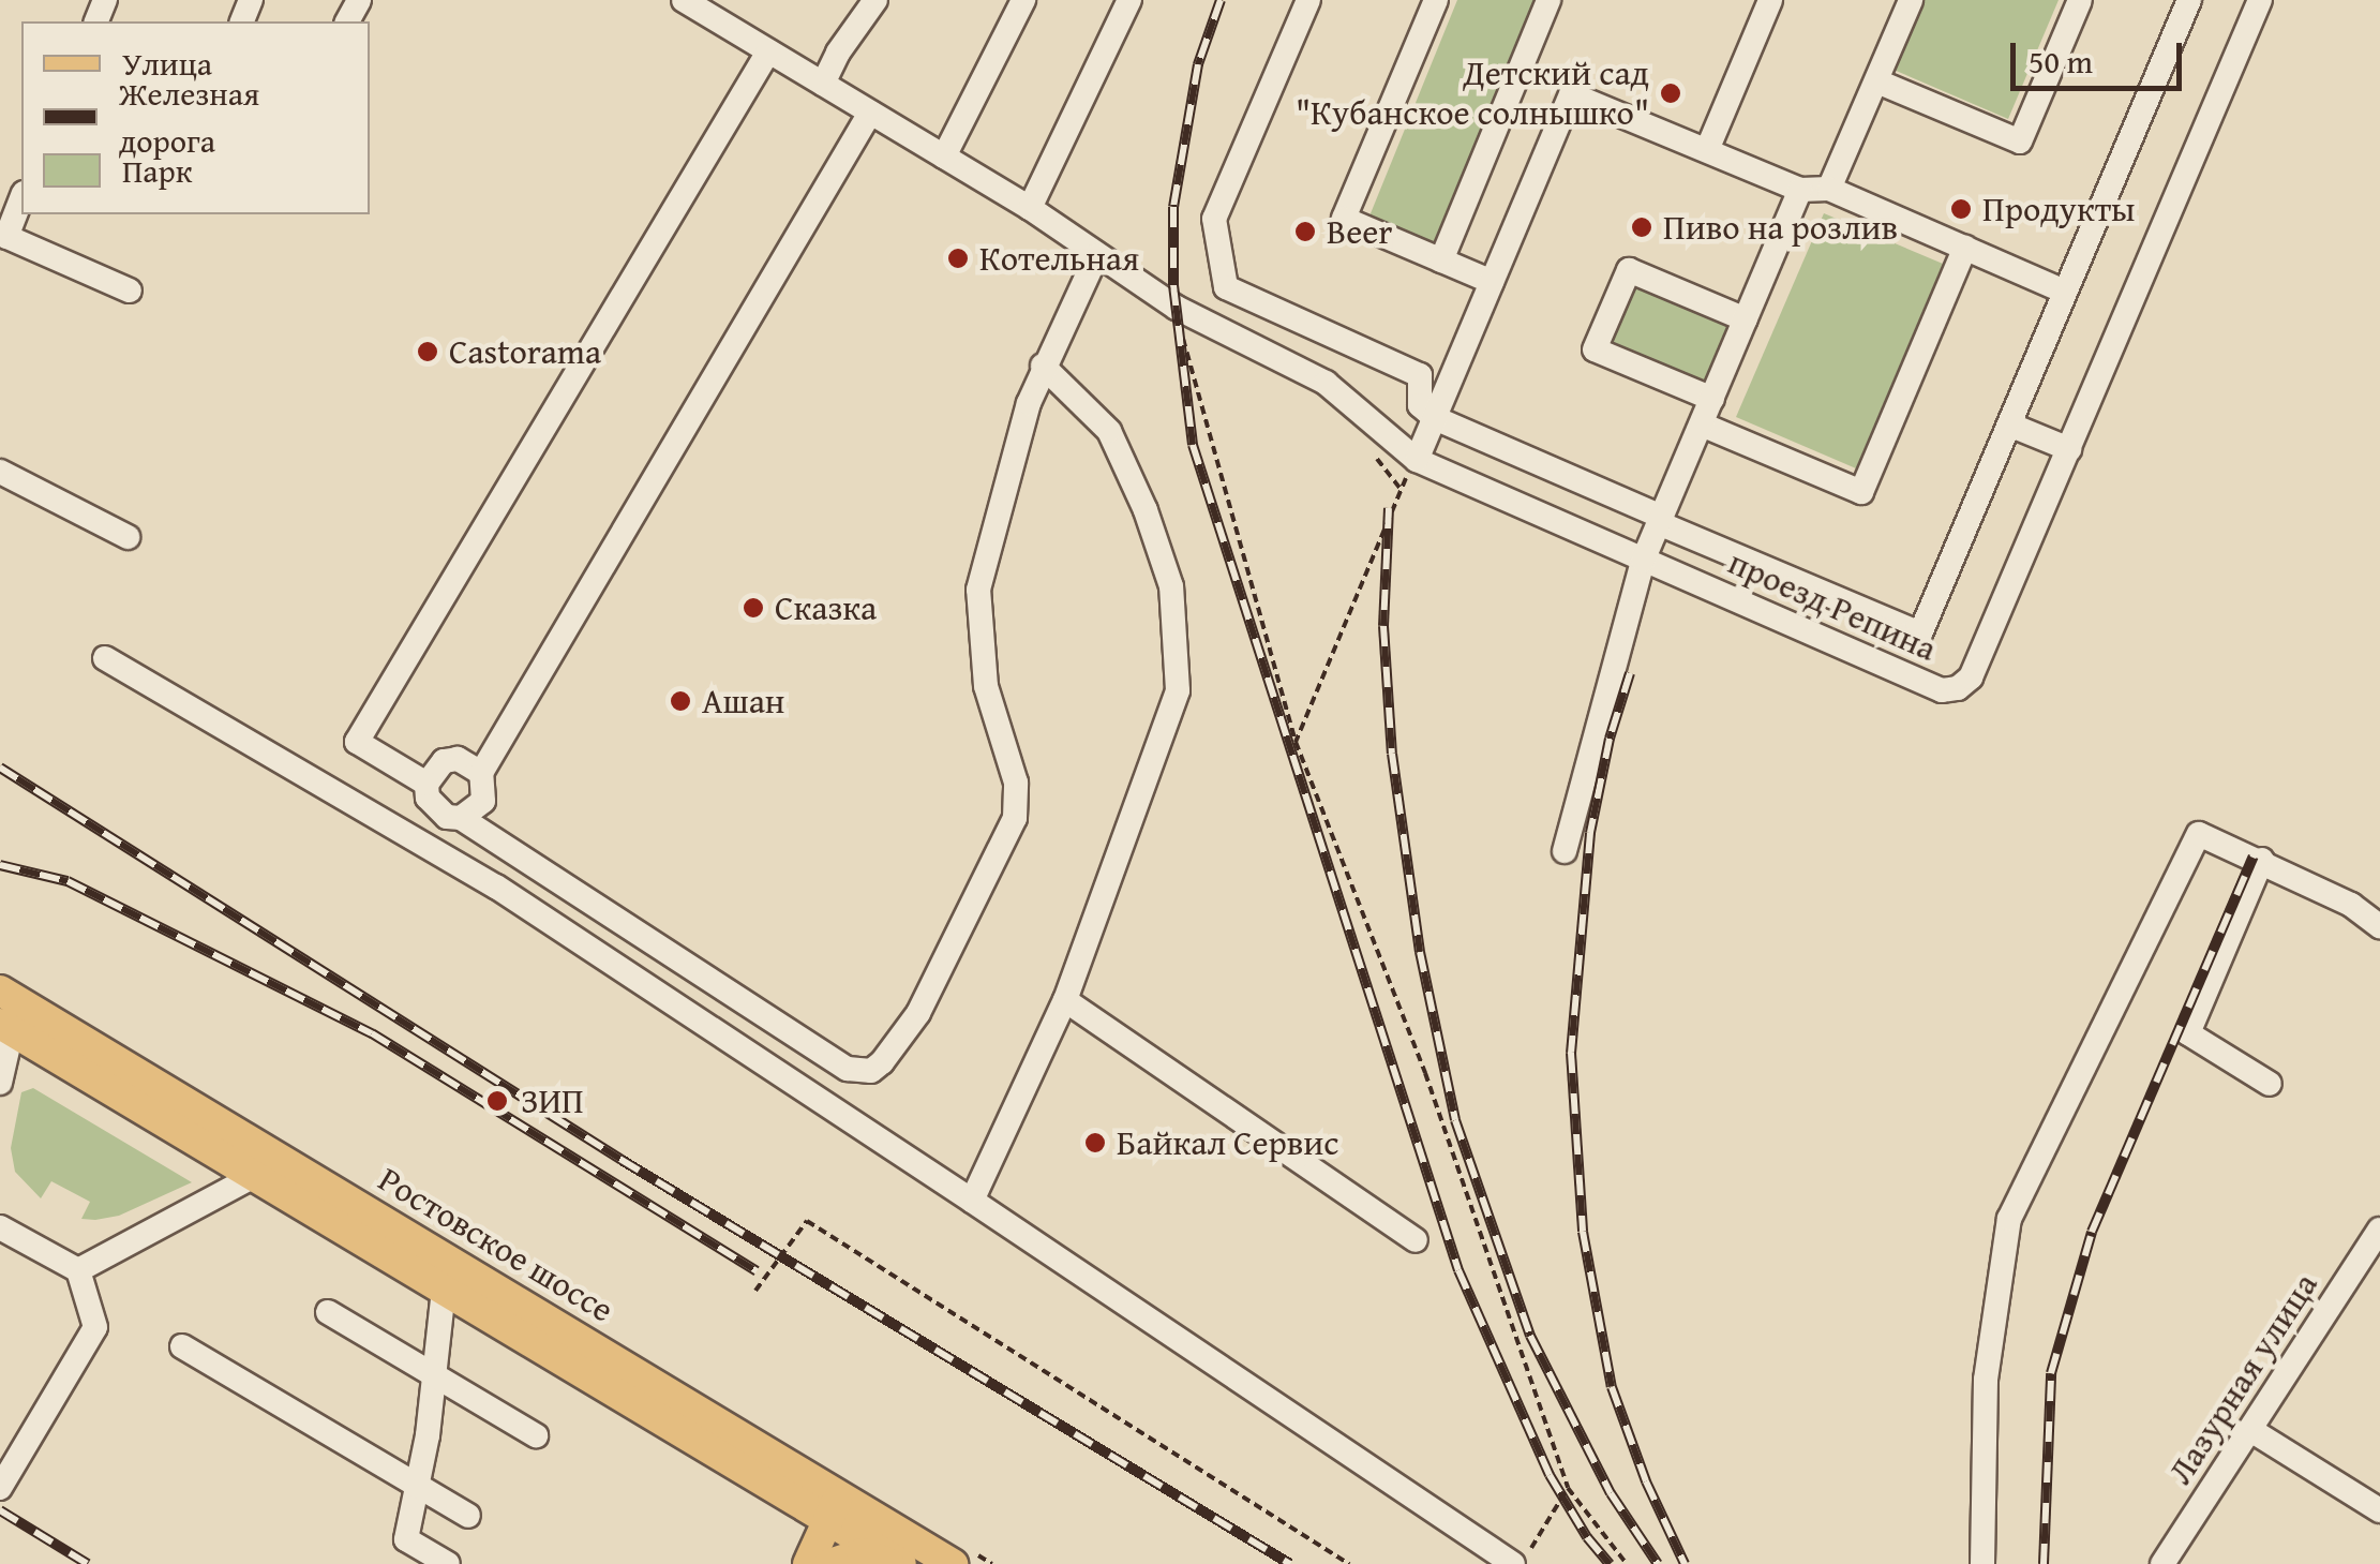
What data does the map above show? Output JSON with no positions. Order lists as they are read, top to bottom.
{
  "streets": {
    "main road": ["Ростовское шоссе"],
    "street": ["проезд Репина", "Лазурная улица"]
  },
  "places": [
    "Детский сад \"Кубанское солнышко\"",
    "Продукты",
    "Пиво на розлив",
    "Beer",
    "Котельная",
    "Castorama",
    "Сказка",
    "Ашан",
    "ЗИП",
    "Байкал Сервис"
  ],
  "legend": ["Улица", "Железная дорога", "Парк"],
  "scale_bar": "50 m"
}
